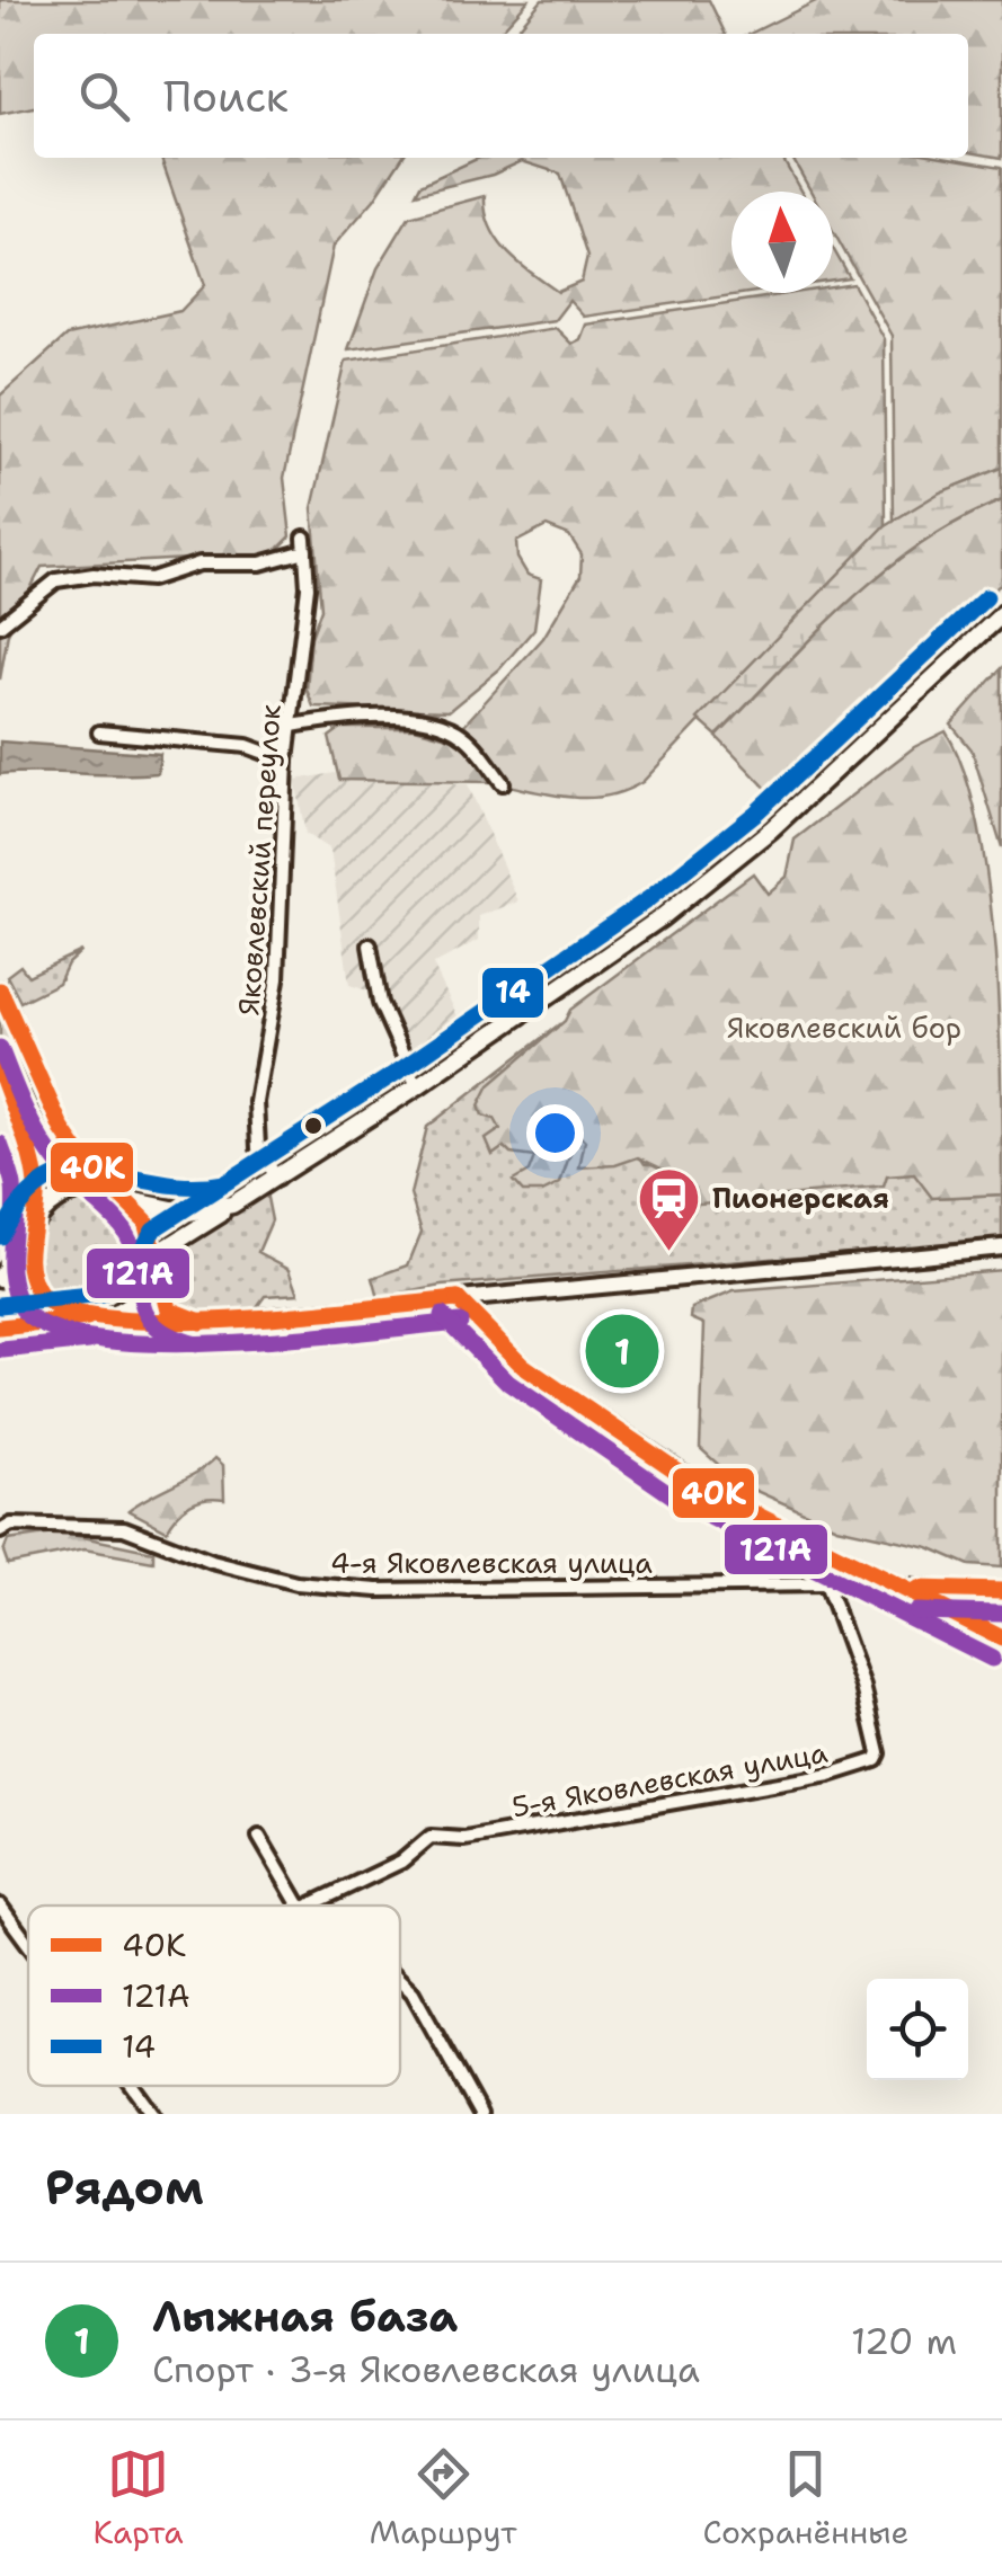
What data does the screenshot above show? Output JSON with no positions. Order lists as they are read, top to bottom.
{
  "streets": {
    "street": ["Яковлевский переулок", "4-я Яковлевская улица", "5-я Яковлевская улица"]
  },
  "crossings": [
    ["4-я Яковлевская улица", "5-я Яковлевская улица"]
  ],
  "parks": ["Яковлевский бор"],
  "places": {
    "station": ["Пионерская"]
  },
  "lines": ["transit line 14", "transit line 40К", "transit line 121А"],
  "legend": ["40К", "121А", "14"],
  "north": "top",
  "page": {
    "search": "Поиск",
    "pins": "1",
    "heading": "Рядом",
    "list": [
      {
        "mark": "1",
        "name": "Лыжная база",
        "note": "Спорт · 3-я Яковлевская улица",
        "value": "120 m"
      }
    ],
    "nav": ["Карта", "Маршрут", "Сохранённые"]
  }
}
